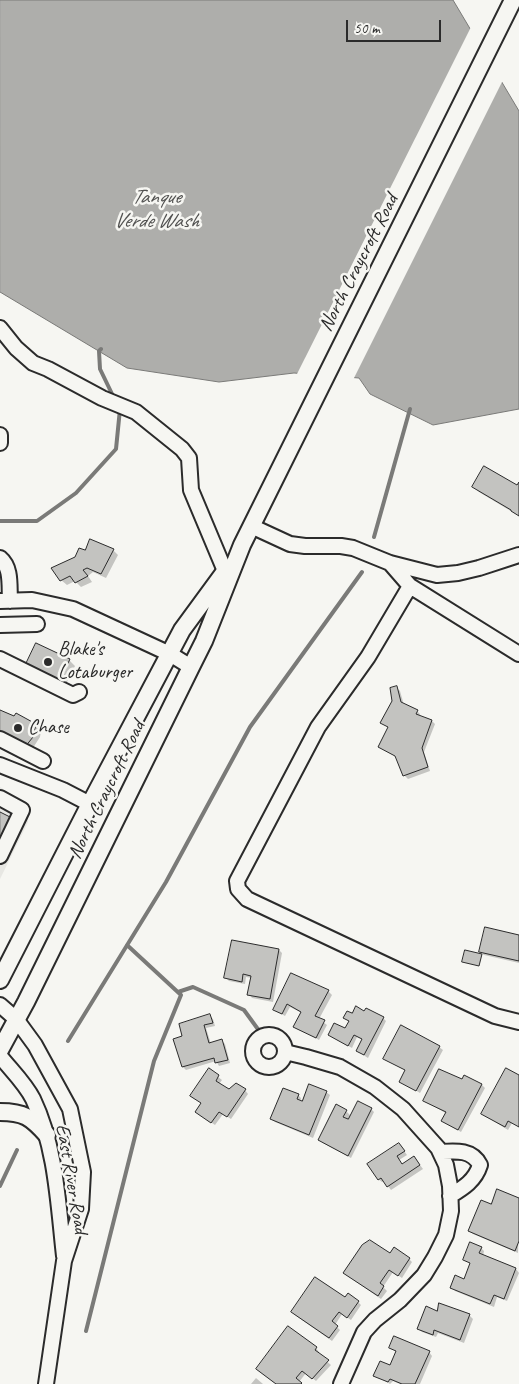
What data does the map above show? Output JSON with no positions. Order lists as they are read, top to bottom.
{
  "streets": {
    "main road": ["North Craycroft Road"],
    "street": ["East River Road"]
  },
  "crossings": [
    ["North Craycroft Road", "East River Road"]
  ],
  "water": ["Tanque Verde Wash"],
  "places": ["Blake's Lotaburger", "Chase"],
  "scale_bar": "50 m"
}
